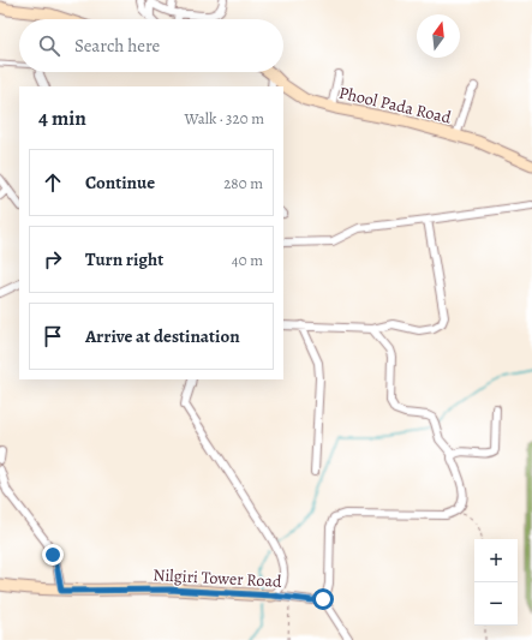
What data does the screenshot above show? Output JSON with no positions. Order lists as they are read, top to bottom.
{
  "streets": {
    "street": ["Phool Pada Road", "Nilgiri Tower Road"]
  },
  "north": "top",
  "page": {
    "search": "Search here",
    "heading": ["4 min", "Walk · 320 m"],
    "list": [
      ["Continue", "280 m"],
      ["Turn right", "40 m"],
      "Arrive at destination"
    ],
    "map_buttons": ["+", "−"]
  }
}
